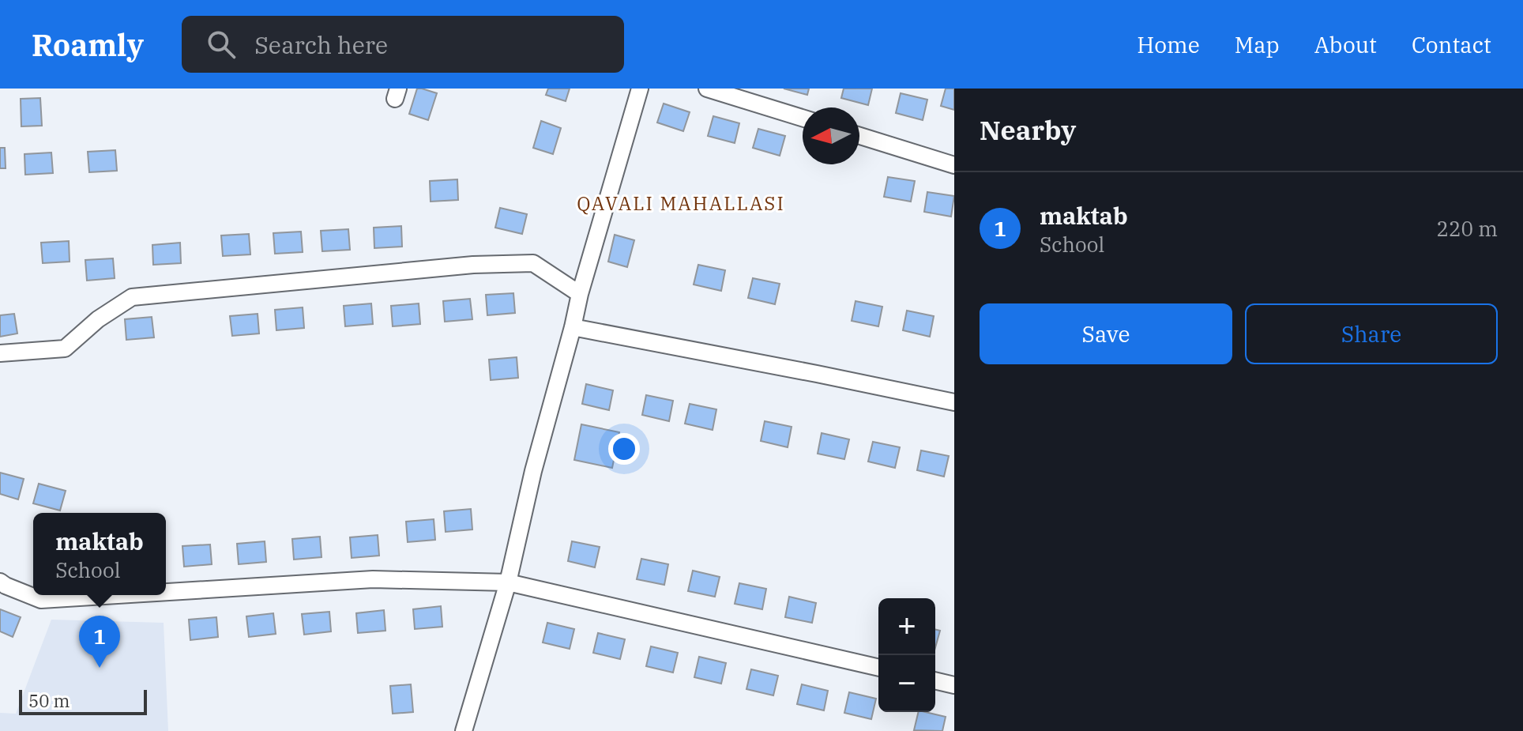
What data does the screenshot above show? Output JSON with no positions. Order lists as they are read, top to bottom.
{
  "districts": ["QAVALI MAHALLASI"],
  "scale_bar": "50 m",
  "north": "left",
  "page": {
    "header": "Roamly",
    "search": "Search here",
    "nav": [
      "Home",
      "Map",
      "About",
      "Contact"
    ],
    "heading": "Nearby",
    "list": [
      {
        "mark": "1",
        "name": "maktab",
        "note": "School",
        "value": "220 m"
      }
    ],
    "buttons": ["Save", "Share"],
    "popup": ["maktab", "School"],
    "map_buttons": ["+", "−"],
    "pins": "1",
    "scale": "50 m"
  }
}
